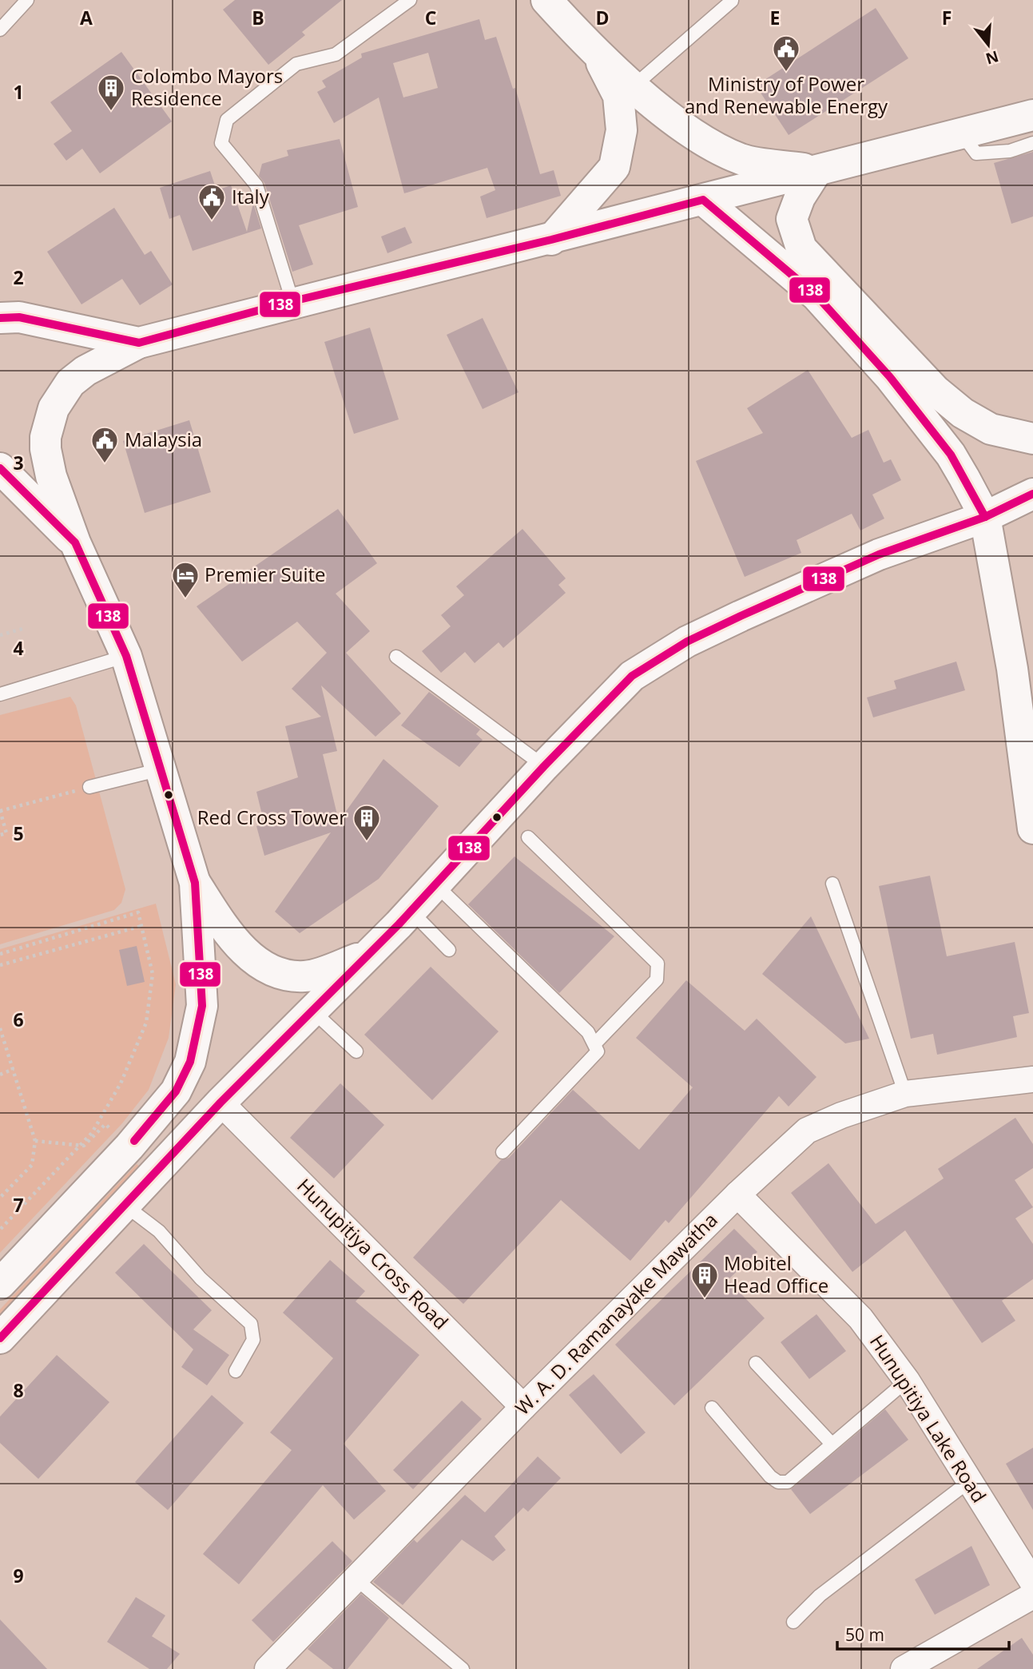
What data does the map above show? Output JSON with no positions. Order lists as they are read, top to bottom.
{
  "streets": {
    "street": ["Hunupitiya Cross Road", "W. A. D. Ramanayake Mawatha", "Hunupitiya Lake Road"]
  },
  "crossings": [
    ["Hunupitiya Cross Road", "W. A. D. Ramanayake Mawatha"],
    ["W. A. D. Ramanayake Mawatha", "Hunupitiya Lake Road"]
  ],
  "places": {
    "public building": ["Ministry of Power and Renewable Energy", "Italy", "Malaysia"],
    "building": ["Colombo Mayors Residence", "Red Cross Tower", "Mobitel Head Office"],
    "hotel": ["Premier Suite"]
  },
  "lines": ["transit line 138"],
  "scale_bar": "50 m",
  "north": "bottom",
  "grid": {
    "columns": [
      "A",
      "B",
      "C",
      "D",
      "E",
      "F"
    ],
    "rows": [
      "1",
      "2",
      "3",
      "4",
      "5",
      "6",
      "7",
      "8",
      "9"
    ]
  }
}
